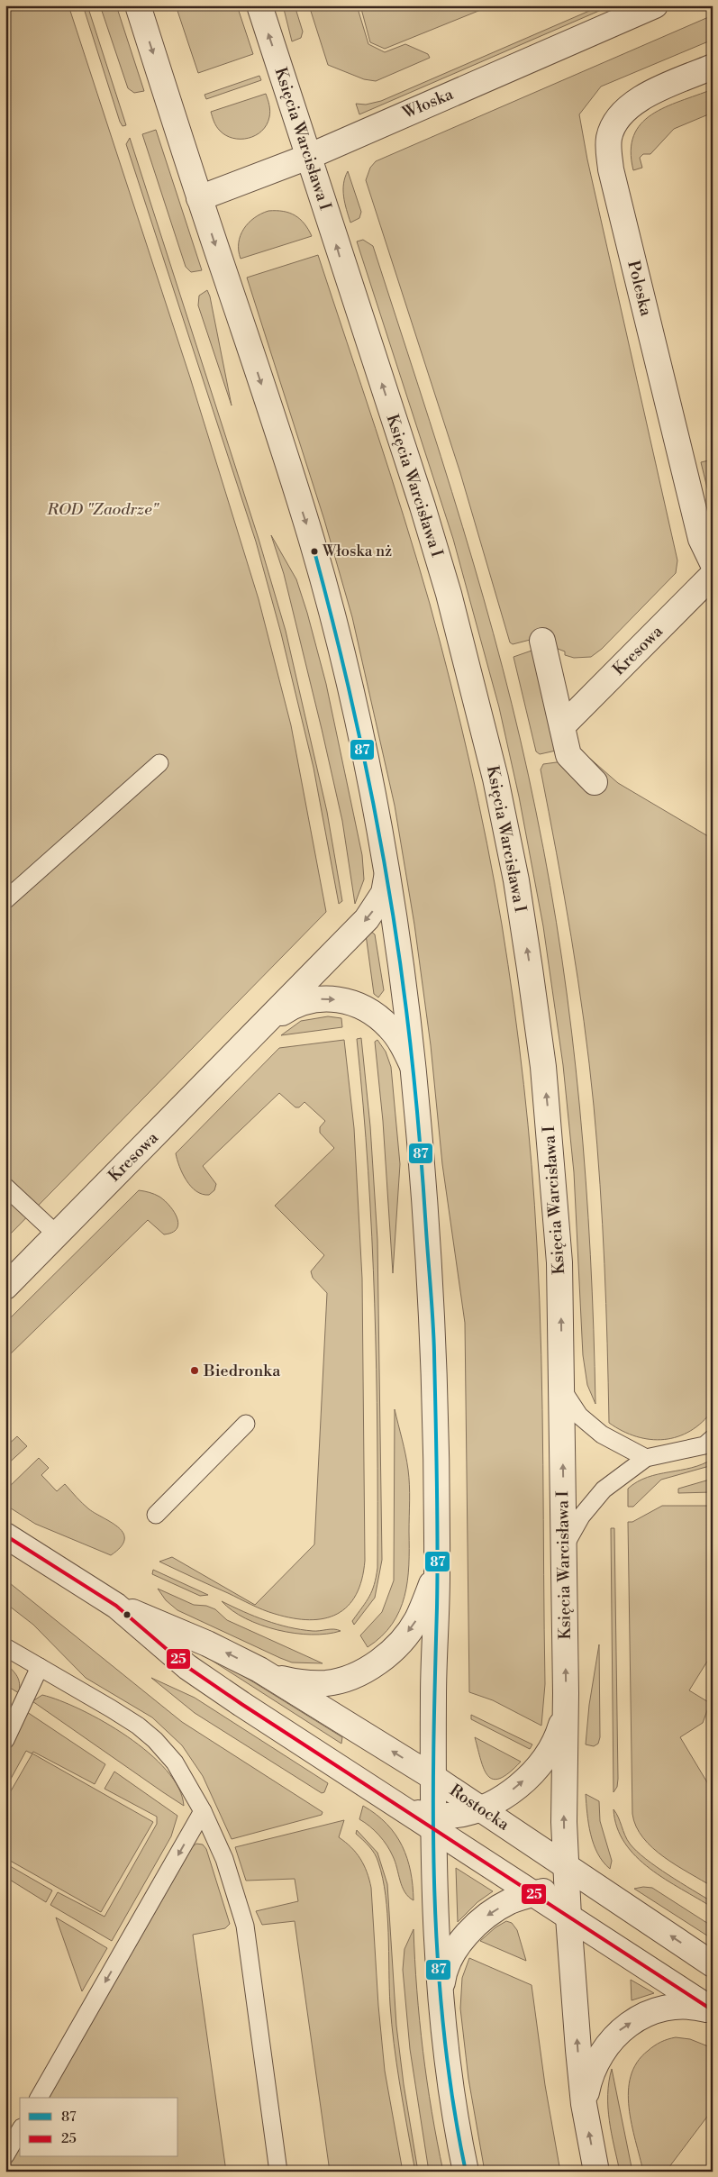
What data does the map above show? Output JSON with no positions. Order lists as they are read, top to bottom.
{
  "streets": {
    "street": [
      "Włoska",
      "Księcia Warcisława I",
      "Poleska",
      "Kresowa",
      "Rostocka"
    ]
  },
  "crossings": [
    ["Włoska", "Księcia Warcisława I"],
    ["Księcia Warcisława I", "Rostocka"]
  ],
  "parks": ["ROD \"Zaodrze\""],
  "places": ["Włoska nż", "Biedronka"],
  "lines": ["transit line 87", "transit line 25"],
  "legend": ["87", "25"]
}
